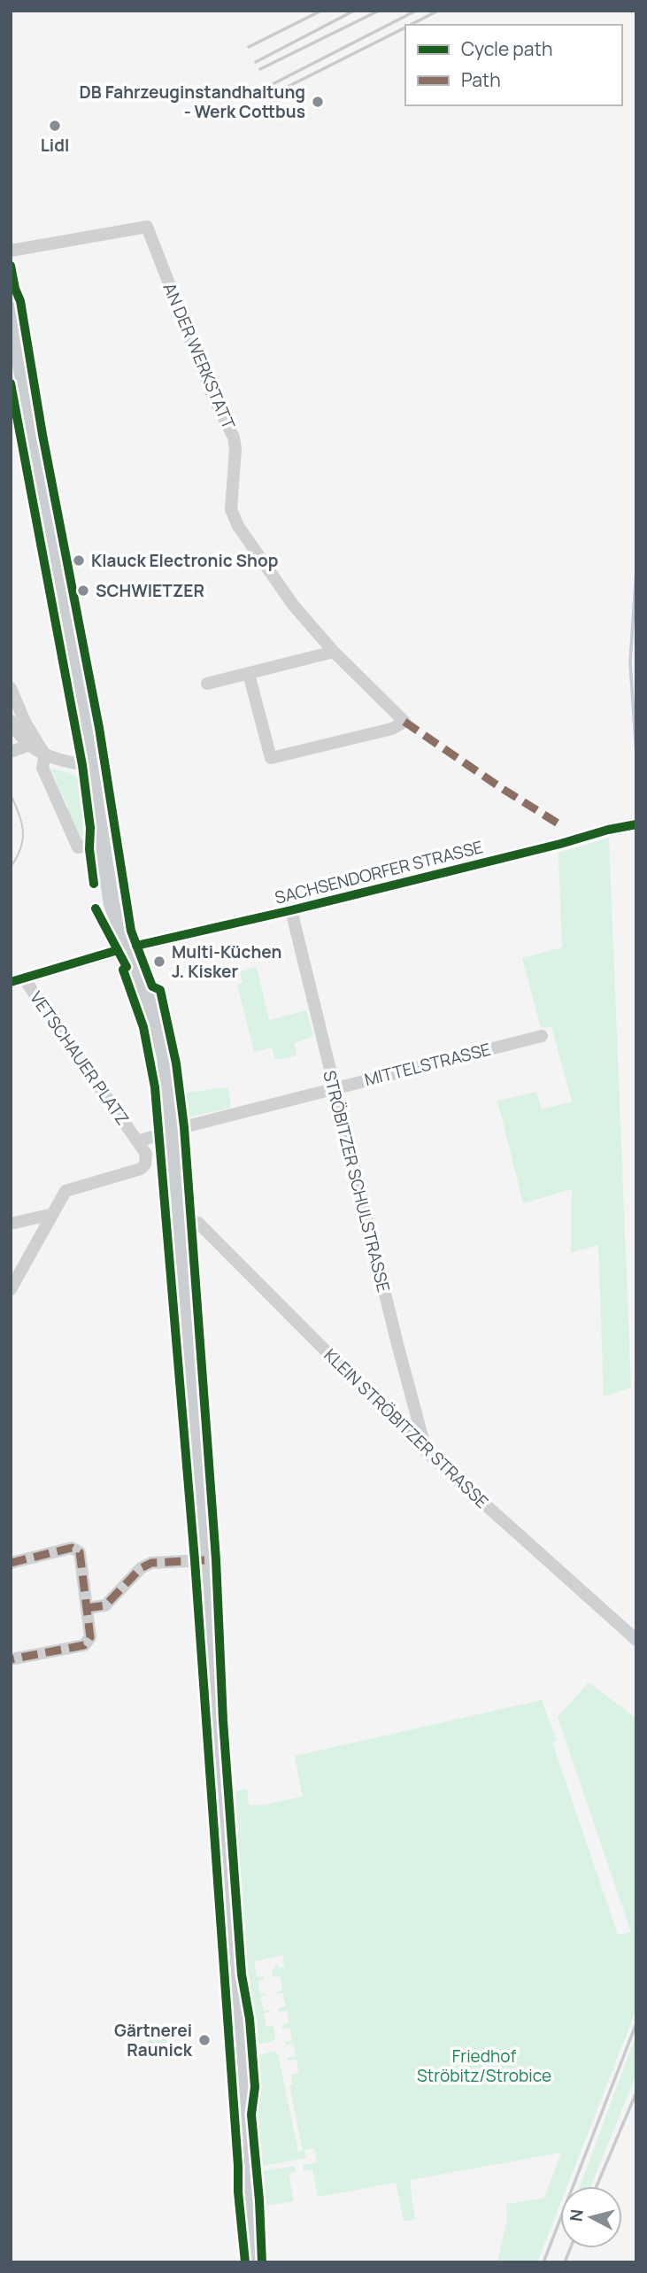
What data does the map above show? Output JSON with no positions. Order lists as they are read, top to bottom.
{
  "streets": {
    "street": [
      "AN DER WERKSTATT",
      "SACHSENDORFER STRASSE",
      "VETSCHAUER PLATZ",
      "MITTELSTRASSE",
      "STRÖBITZER SCHULSTRASSE",
      "KLEIN STRÖBITZER STRASSE"
    ]
  },
  "crossings": [
    ["SACHSENDORFER STRASSE", "VETSCHAUER PLATZ"],
    ["SACHSENDORFER STRASSE", "STRÖBITZER SCHULSTRASSE"],
    ["VETSCHAUER PLATZ", "MITTELSTRASSE"],
    ["MITTELSTRASSE", "STRÖBITZER SCHULSTRASSE"],
    ["STRÖBITZER SCHULSTRASSE", "KLEIN STRÖBITZER STRASSE"]
  ],
  "parks": ["Friedhof Ströbitz/Strobice"],
  "places": [
    "DB Fahrzeuginstandhaltung - Werk Cottbus",
    "Lidl",
    "Klauck Electronic Shop",
    "SCHWIETZER",
    "Multi-Küchen J. Kisker",
    "Gärtnerei Raunick"
  ],
  "legend": ["Cycle path", "Path"],
  "north": "left"
}
